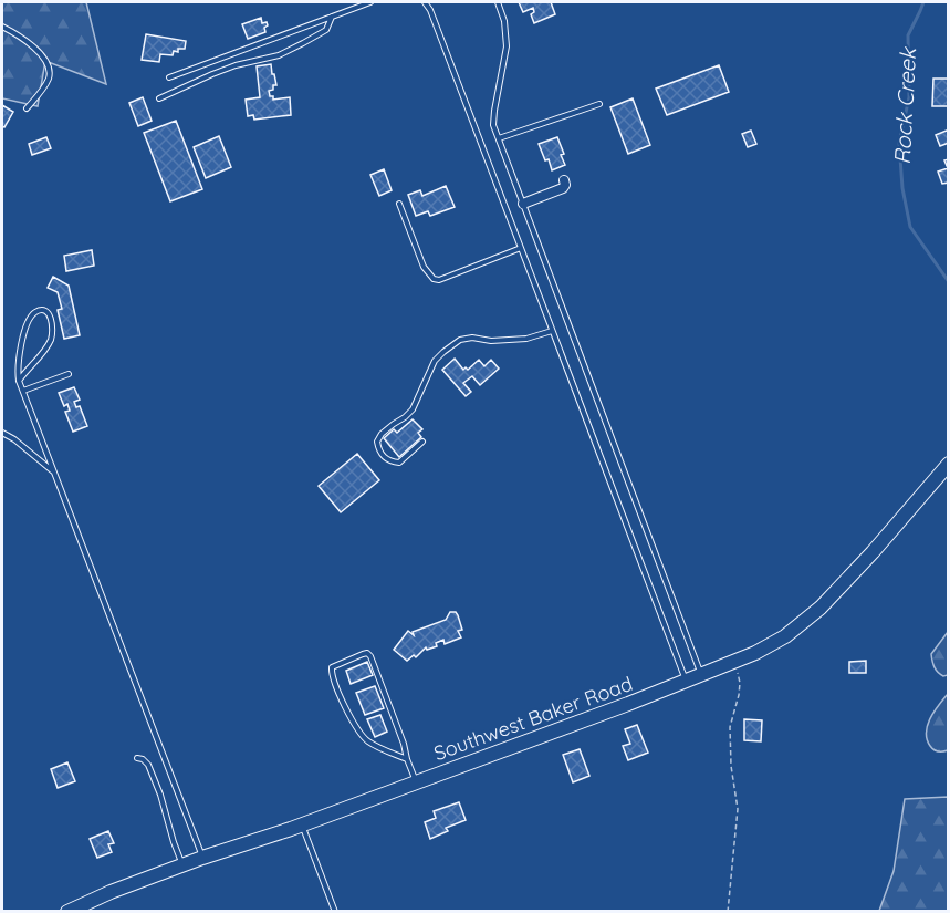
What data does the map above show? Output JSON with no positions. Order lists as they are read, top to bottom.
{
  "streets": {
    "main road": ["Southwest Baker Road"]
  },
  "water": ["Rock Creek"]
}
